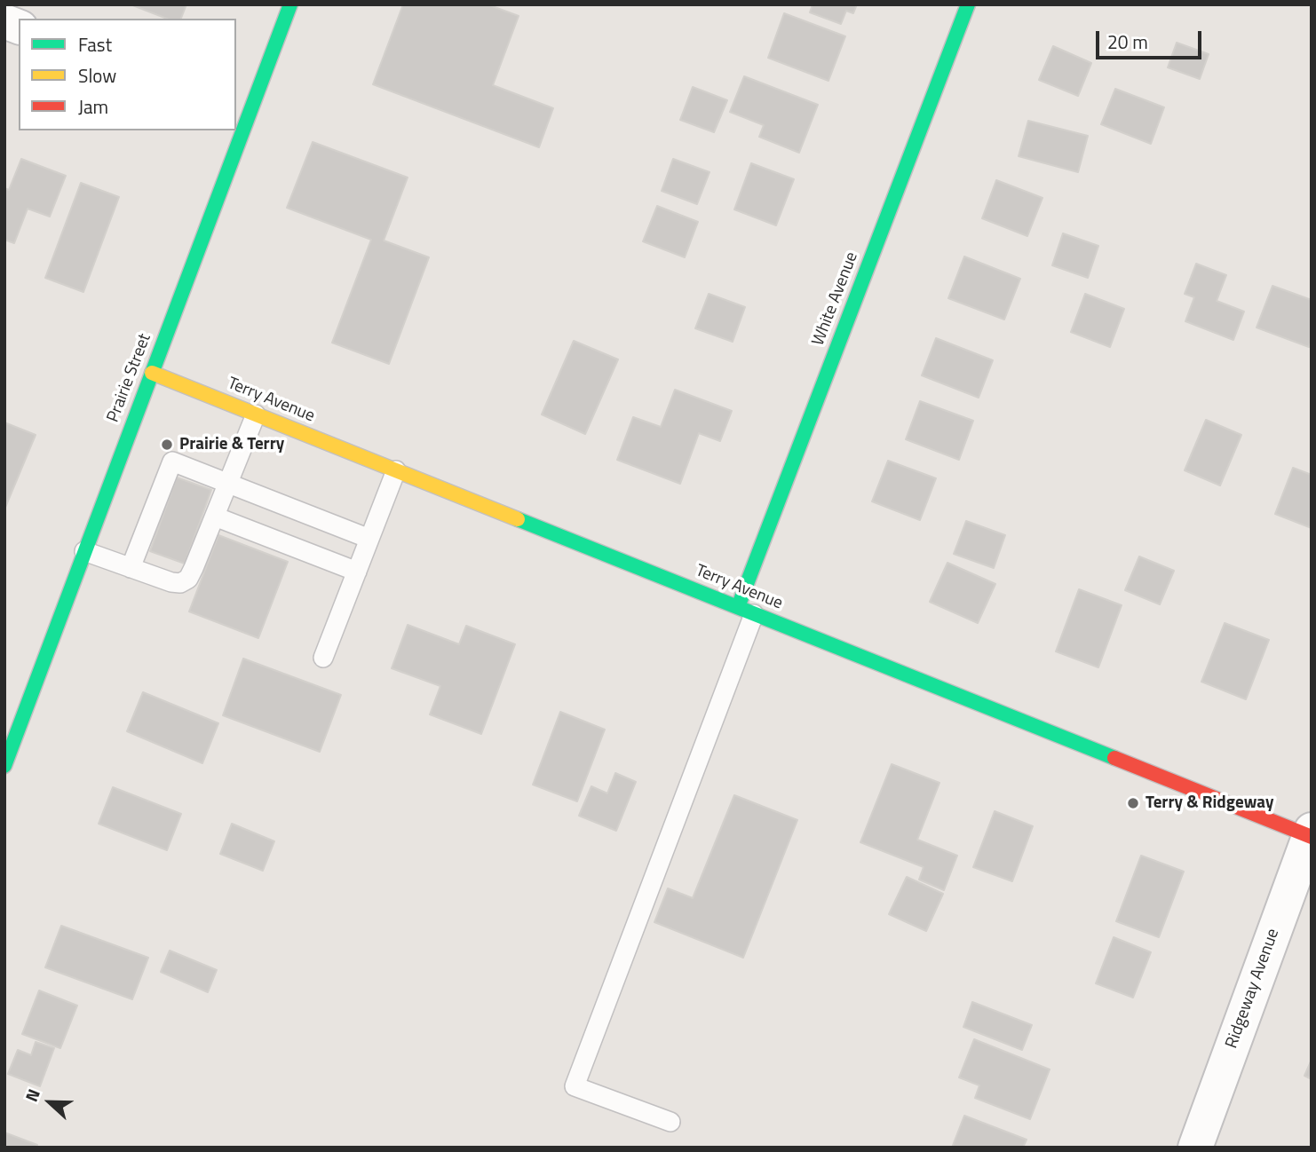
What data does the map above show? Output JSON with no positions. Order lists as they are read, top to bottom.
{
  "streets": {
    "street": [
      "White Avenue",
      "Prairie Street",
      "Terry Avenue",
      "Ridgeway Avenue"
    ]
  },
  "crossings": [
    ["White Avenue", "Terry Avenue"],
    ["Prairie Street", "Terry Avenue"],
    ["Terry Avenue", "Ridgeway Avenue"]
  ],
  "places": ["Prairie & Terry", "Terry & Ridgeway"],
  "legend": ["Fast", "Slow", "Jam"],
  "scale_bar": "20 m",
  "north": "left"
}
